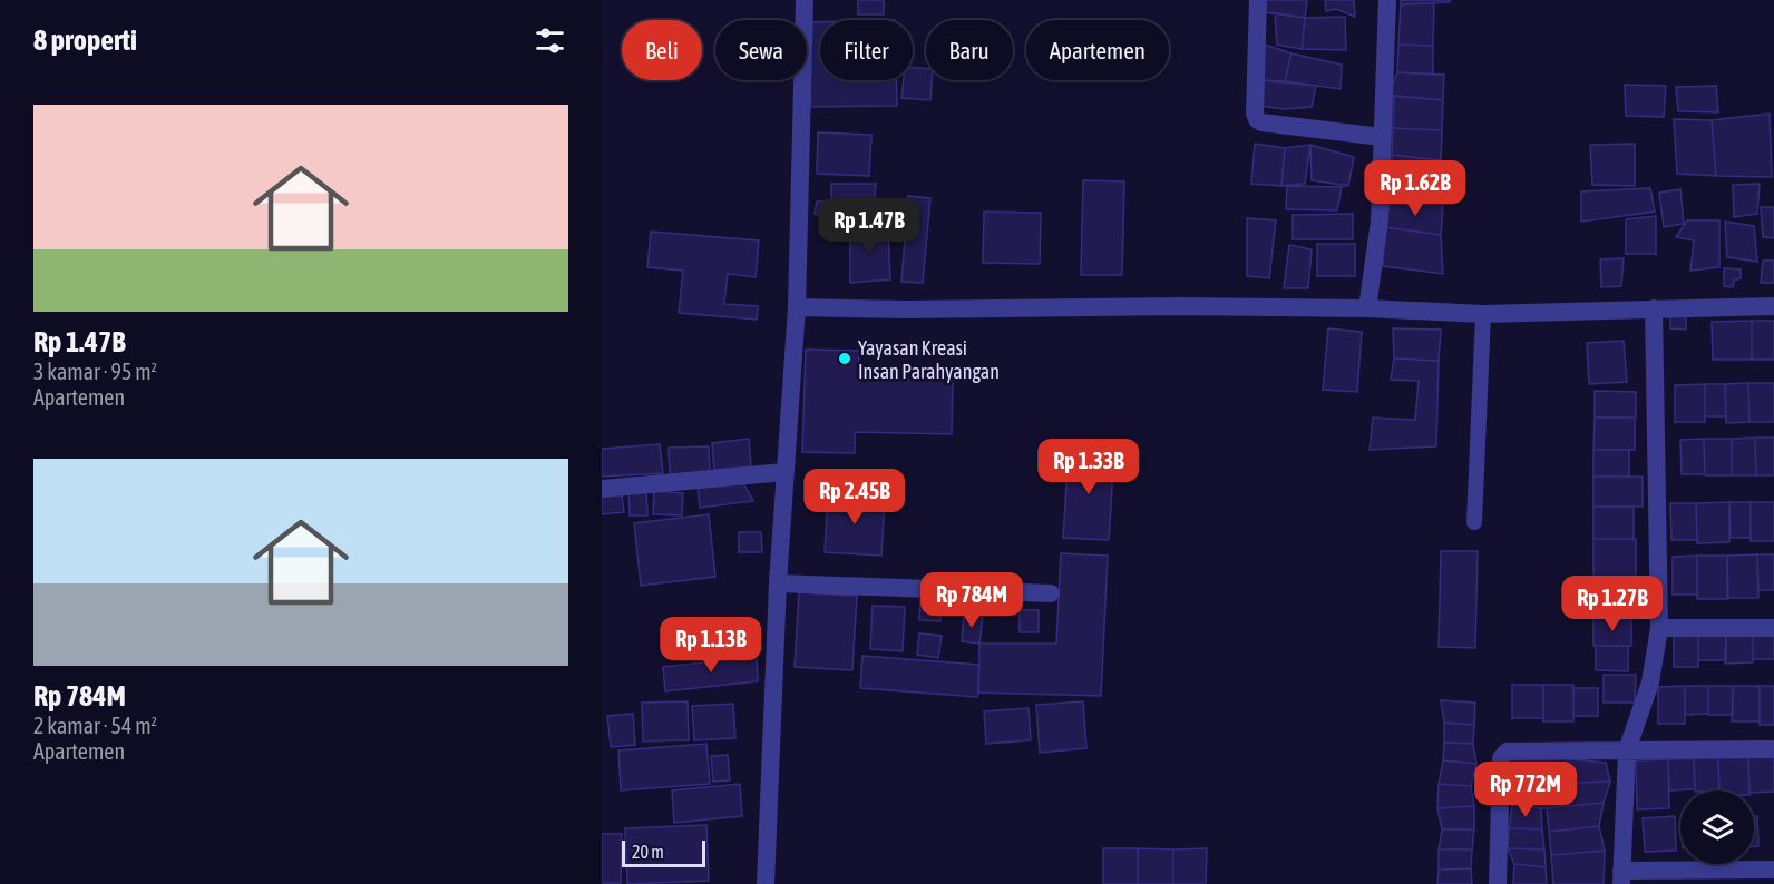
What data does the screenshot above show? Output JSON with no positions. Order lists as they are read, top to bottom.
{
  "places": ["Yayasan Kreasi Insan Parahyangan"],
  "scale_bar": "20 m",
  "page": {
    "heading": "8 properti",
    "chip": [
      "Beli",
      "Sewa",
      "Filter",
      "Baru",
      "Apartemen"
    ],
    "list": [
      {
        "name": "Rp 1.47B",
        "note": "3 kamar · 95 m² · Apartemen"
      },
      {
        "name": "Rp 784M",
        "note": "2 kamar · 54 m² · Apartemen"
      }
    ],
    "price": [
      "Rp 1.62B",
      "Rp 1.47B",
      "Rp 1.33B",
      "Rp 2.45B",
      "Rp 784M",
      "Rp 1.27B",
      "Rp 1.13B",
      "Rp 772M"
    ],
    "scale": "20 m"
  }
}
